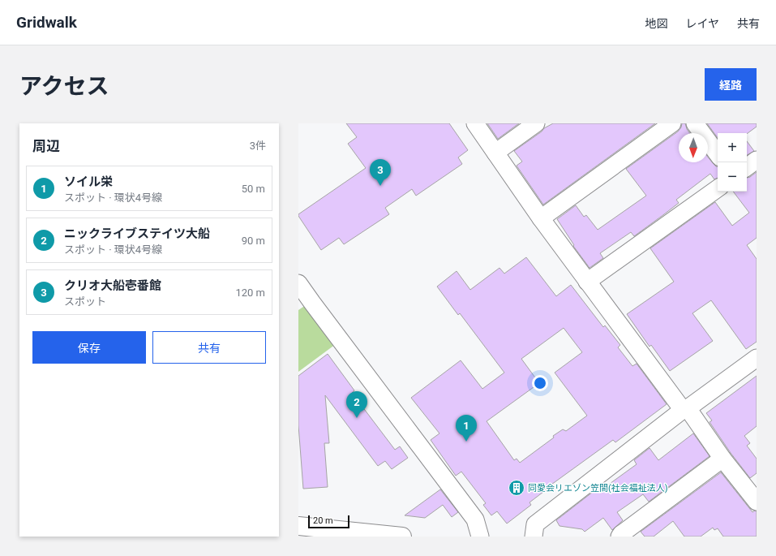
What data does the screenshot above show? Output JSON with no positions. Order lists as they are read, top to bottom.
{
  "places": {
    "building": ["同愛会リエゾン笠間(社会福祉法人)"]
  },
  "scale_bar": "20 m",
  "north": "bottom",
  "page": {
    "header": "Gridwalk",
    "nav": ["地図", "レイヤ", "共有"],
    "title": "アクセス",
    "buttons": [
      "経路",
      ["保存", "共有"]
    ],
    "heading": ["周辺", "3件"],
    "map_buttons": ["+", "−"],
    "pins": ["3", "2", "1"],
    "list": [
      {
        "mark": "1",
        "name": "ソイル栄",
        "note": "スポット · 環状4号線",
        "value": "50 m"
      },
      {
        "mark": "2",
        "name": "ニックライブステイツ大船",
        "note": "スポット · 環状4号線",
        "value": "90 m"
      },
      {
        "mark": "3",
        "name": "クリオ大船壱番館",
        "note": "スポット",
        "value": "120 m"
      }
    ],
    "scale": "20 m"
  }
}
